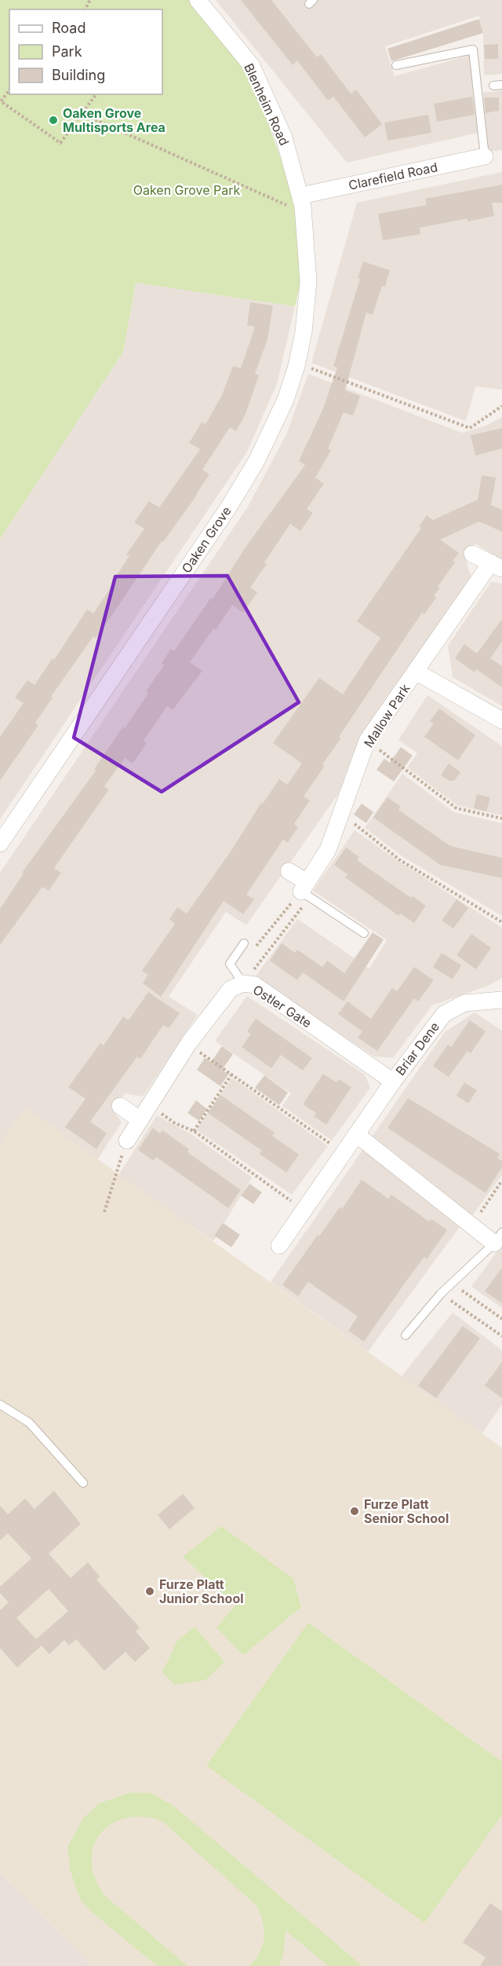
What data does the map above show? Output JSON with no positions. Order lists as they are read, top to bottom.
{
  "streets": {
    "street": [
      "Blenheim Road",
      "Clarefield Road",
      "Oaken Grove",
      "Mallow Park",
      "Ostler Gate",
      "Briar Dene"
    ]
  },
  "crossings": [
    ["Blenheim Road", "Clarefield Road"],
    ["Blenheim Road", "Oaken Grove"],
    ["Clarefield Road", "Oaken Grove"],
    ["Ostler Gate", "Briar Dene"]
  ],
  "parks": ["Oaken Grove Park"],
  "places": ["Oaken Grove Multisports Area", "Furze Platt Senior School", "Furze Platt Junior School"],
  "legend": ["Road", "Park", "Building"]
}
